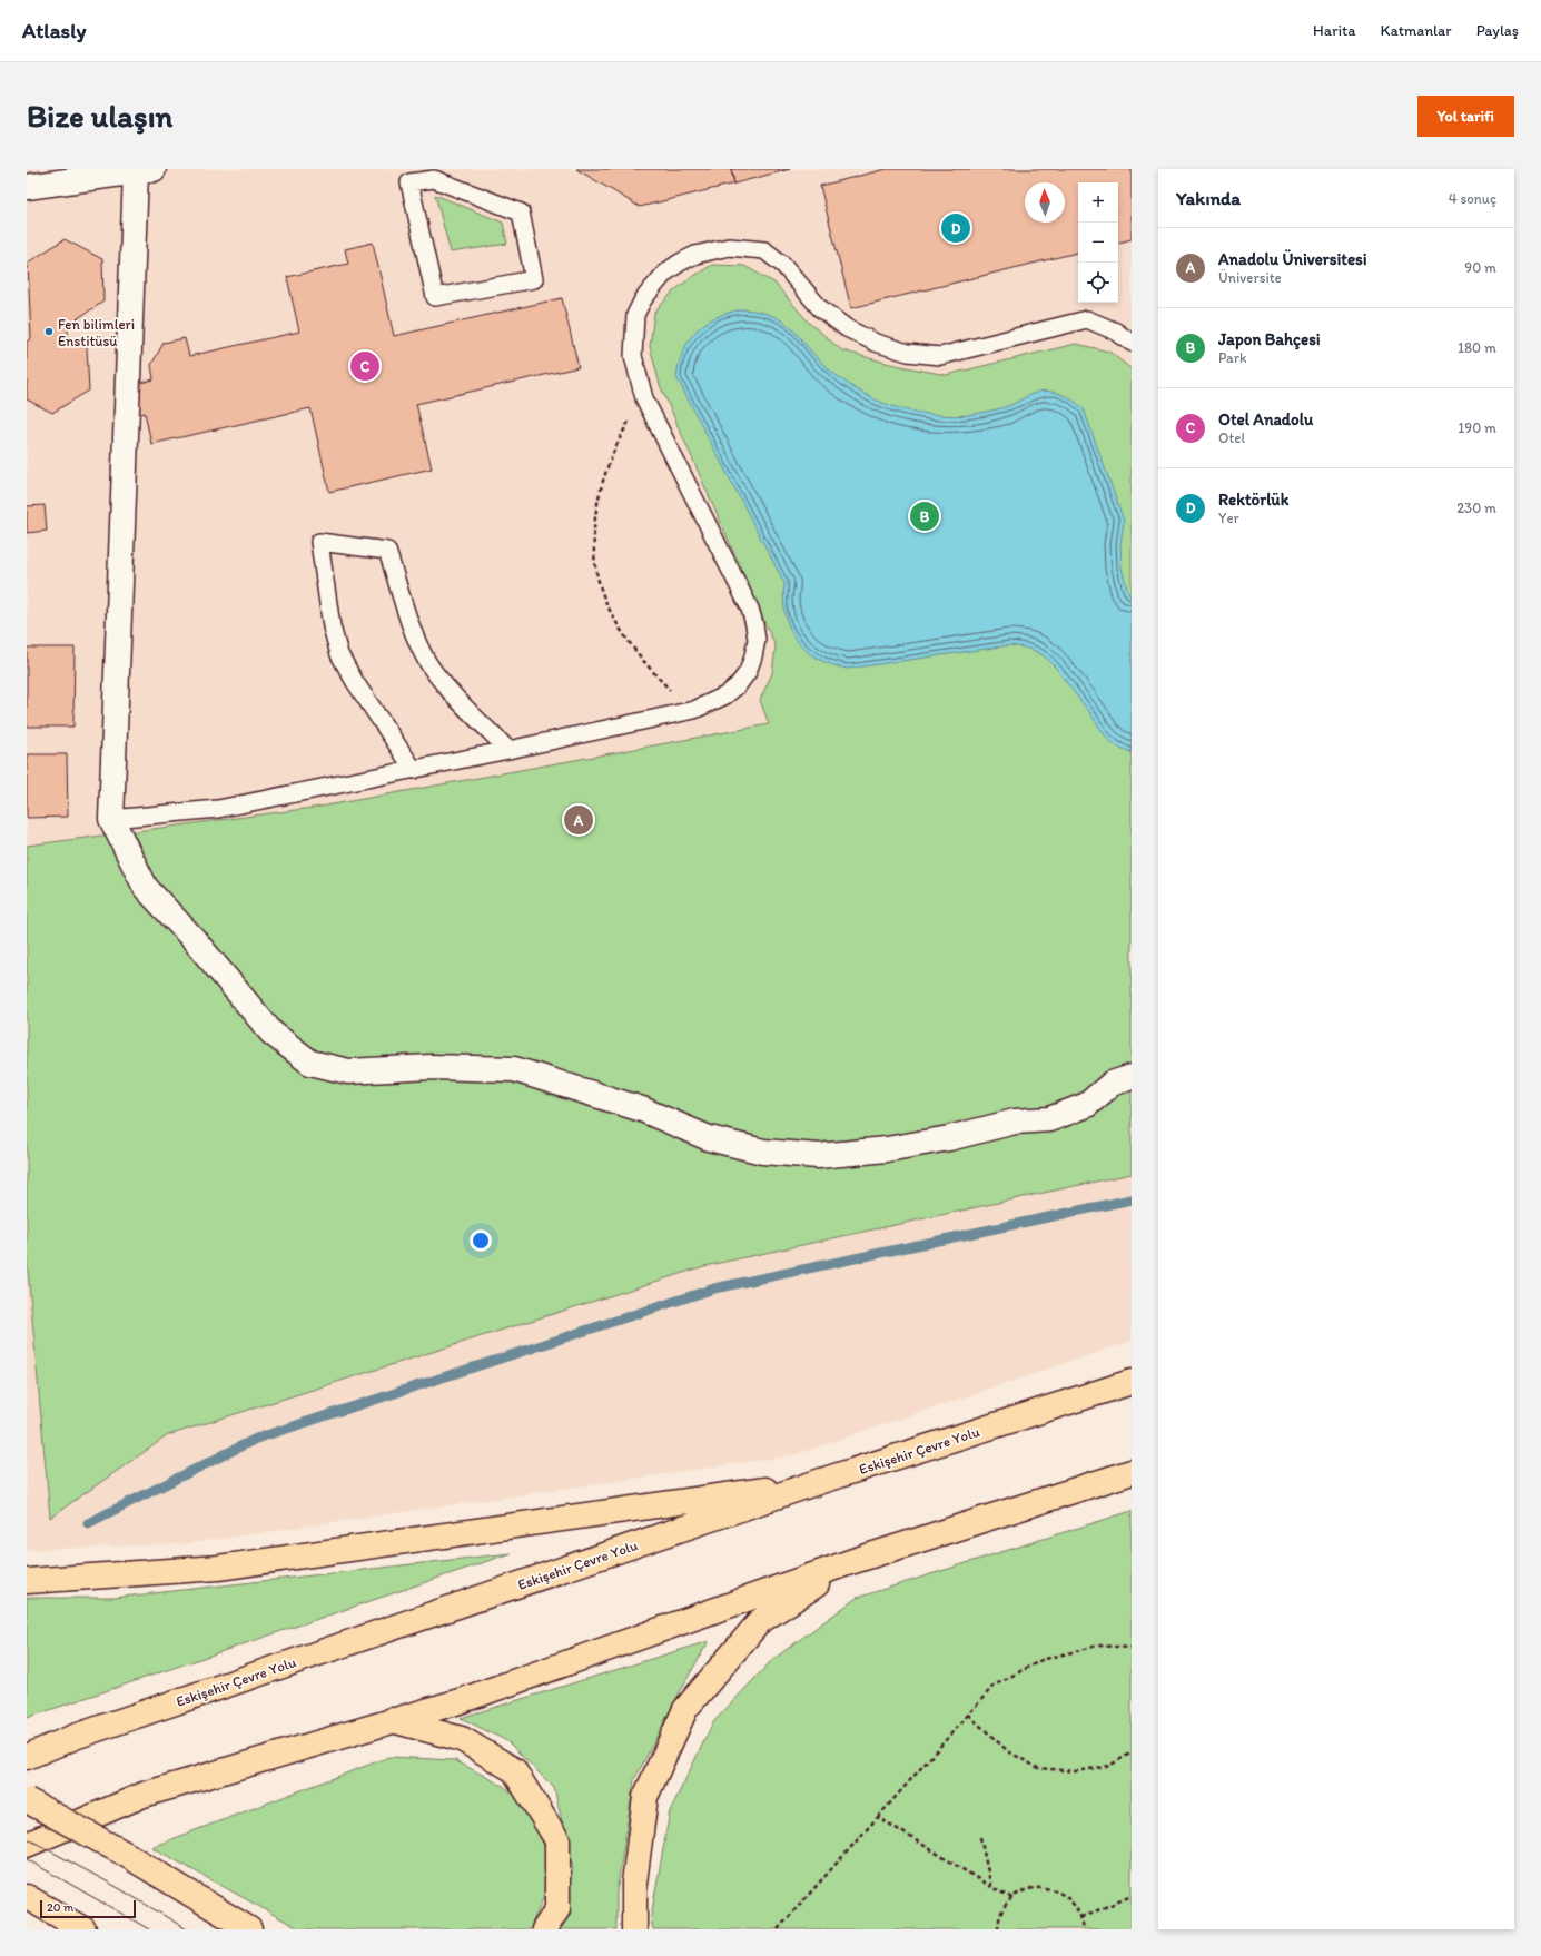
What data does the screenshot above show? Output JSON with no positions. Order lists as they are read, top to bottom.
{
  "streets": {
    "main road": ["Eskişehir Çevre Yolu"]
  },
  "places": ["Fen bilimleri Enstitüsü"],
  "scale_bar": "20 m",
  "north": "top",
  "page": {
    "header": "Atlasly",
    "nav": ["Harita", "Katmanlar", "Paylaş"],
    "buttons": "Yol tarifi",
    "title": "Bize ulaşın",
    "heading": ["Yakında", "4 sonuç"],
    "map_buttons": ["+", "−"],
    "pins": [
      "D",
      "C",
      "B",
      "A"
    ],
    "list": [
      {
        "mark": "A",
        "name": "Anadolu Üniversitesi",
        "note": "Üniversite",
        "value": "90 m"
      },
      {
        "mark": "B",
        "name": "Japon Bahçesi",
        "note": "Park",
        "value": "180 m"
      },
      {
        "mark": "C",
        "name": "Otel Anadolu",
        "note": "Otel",
        "value": "190 m"
      },
      {
        "mark": "D",
        "name": "Rektörlük",
        "note": "Yer",
        "value": "230 m"
      }
    ],
    "scale": "20 m"
  }
}
